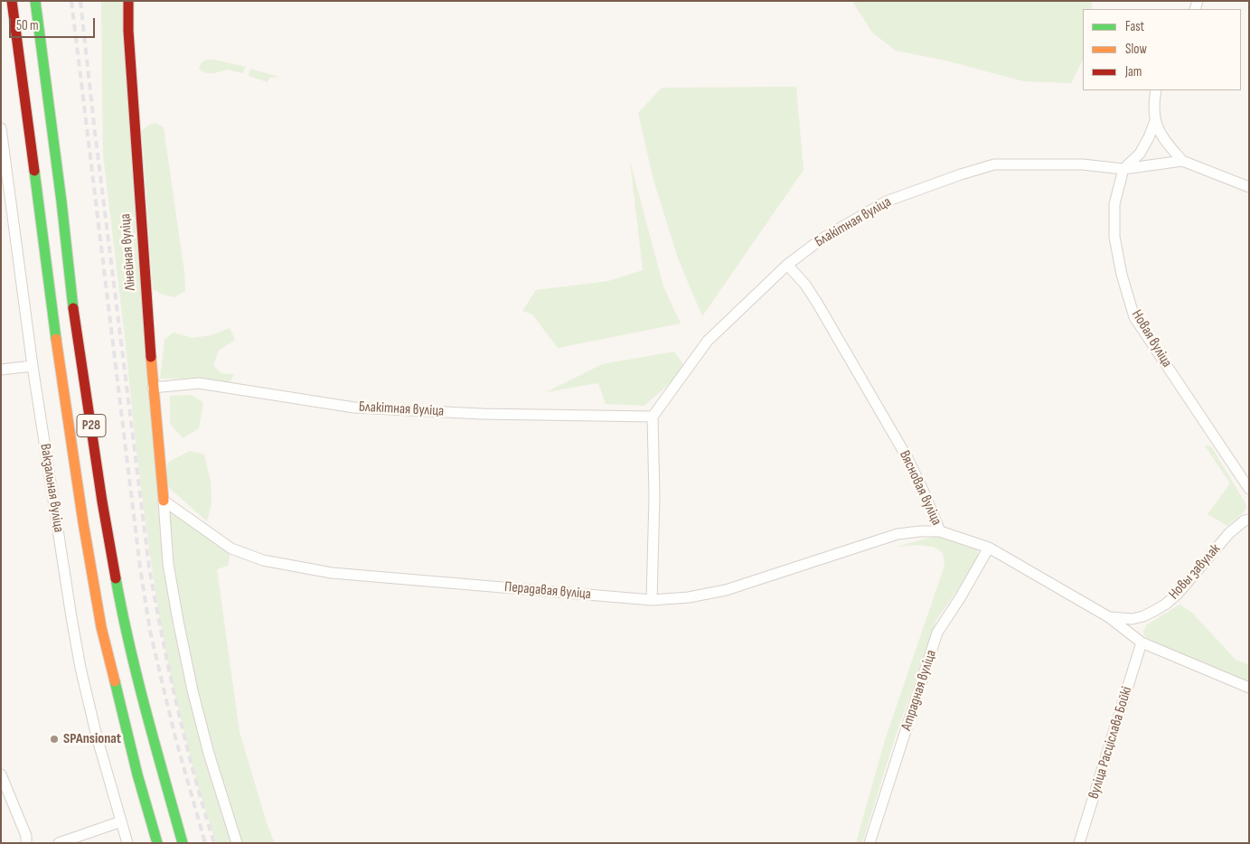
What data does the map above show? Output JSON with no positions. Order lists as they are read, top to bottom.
{
  "streets": {
    "main road": ["Лінейная вуліца", "Р28"],
    "street": [
      "Блакітная вуліца",
      "Новая вуліца",
      "Вакзальная вуліца",
      "Вясновая вуліца",
      "Новы завулак",
      "Перадавая вуліца",
      "Атрадная вуліца",
      "вуліца Расціслава Бойкі"
    ]
  },
  "crossings": [
    ["Блакітная вуліца", "Лінейная вуліца"],
    ["Блакітная вуліца", "Новая вуліца"],
    ["Блакітная вуліца", "Вясновая вуліца"],
    ["Лінейная вуліца", "Перадавая вуліца"],
    ["Вясновая вуліца", "Новы завулак"],
    ["Вясновая вуліца", "Перадавая вуліца"],
    ["Вясновая вуліца", "Атрадная вуліца"],
    ["Вясновая вуліца", "вуліца Расціслава Бойкі"]
  ],
  "places": ["SPAnsionat"],
  "legend": ["Fast", "Slow", "Jam"],
  "scale_bar": "50 m"
}
